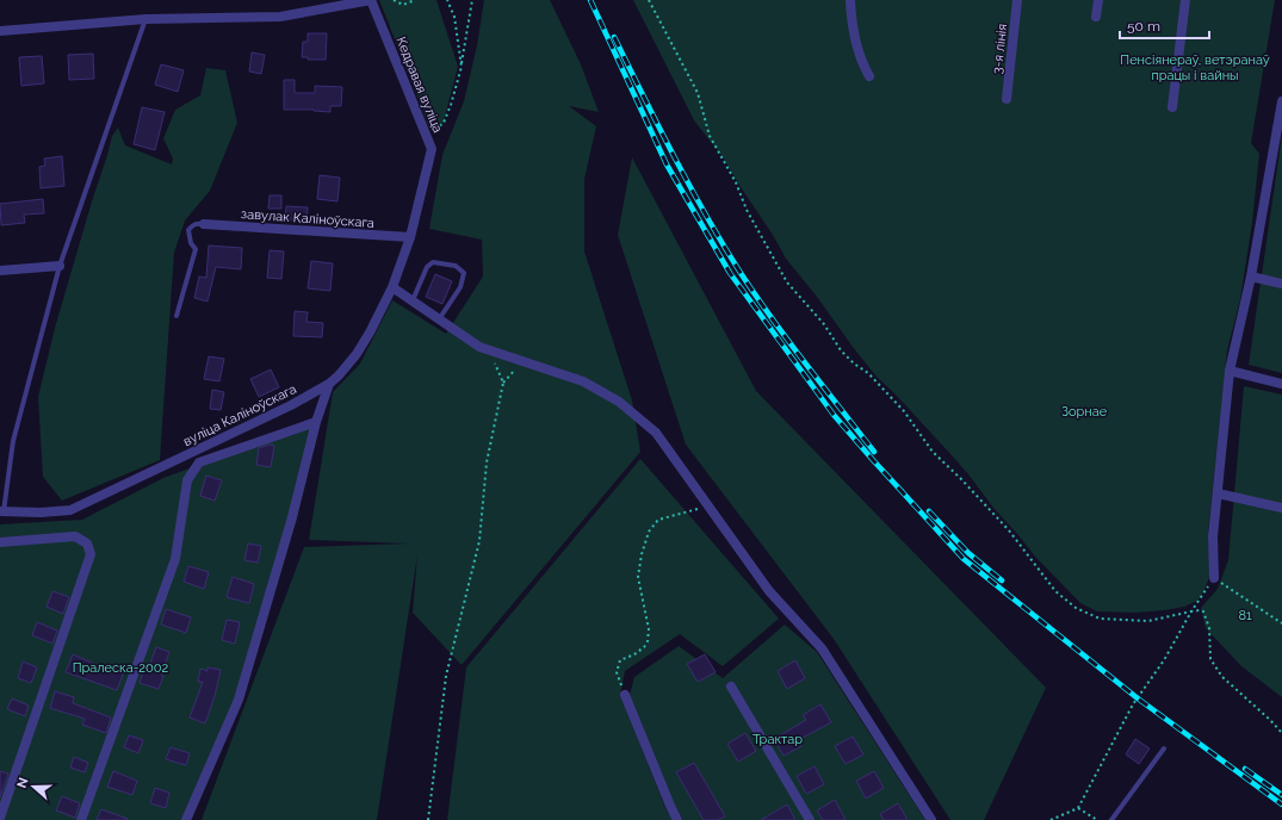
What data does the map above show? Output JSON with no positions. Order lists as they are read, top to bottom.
{
  "streets": {
    "street": [
      "3-я лінія",
      "Кедравая вуліца",
      "завулак Каліноўскага",
      "вуліца Каліноўскага"
    ]
  },
  "crossings": [
    ["Кедравая вуліца", "завулак Каліноўскага"],
    ["Кедравая вуліца", "вуліца Каліноўскага"],
    ["завулак Каліноўскага", "вуліца Каліноўскага"]
  ],
  "parks": [
    "Пенсіянераў, ветэранаў працы і вайны",
    "Зорнае",
    "81",
    "Пралеска-2002",
    "Трактар"
  ],
  "scale_bar": "50 m",
  "north": "left"
}
